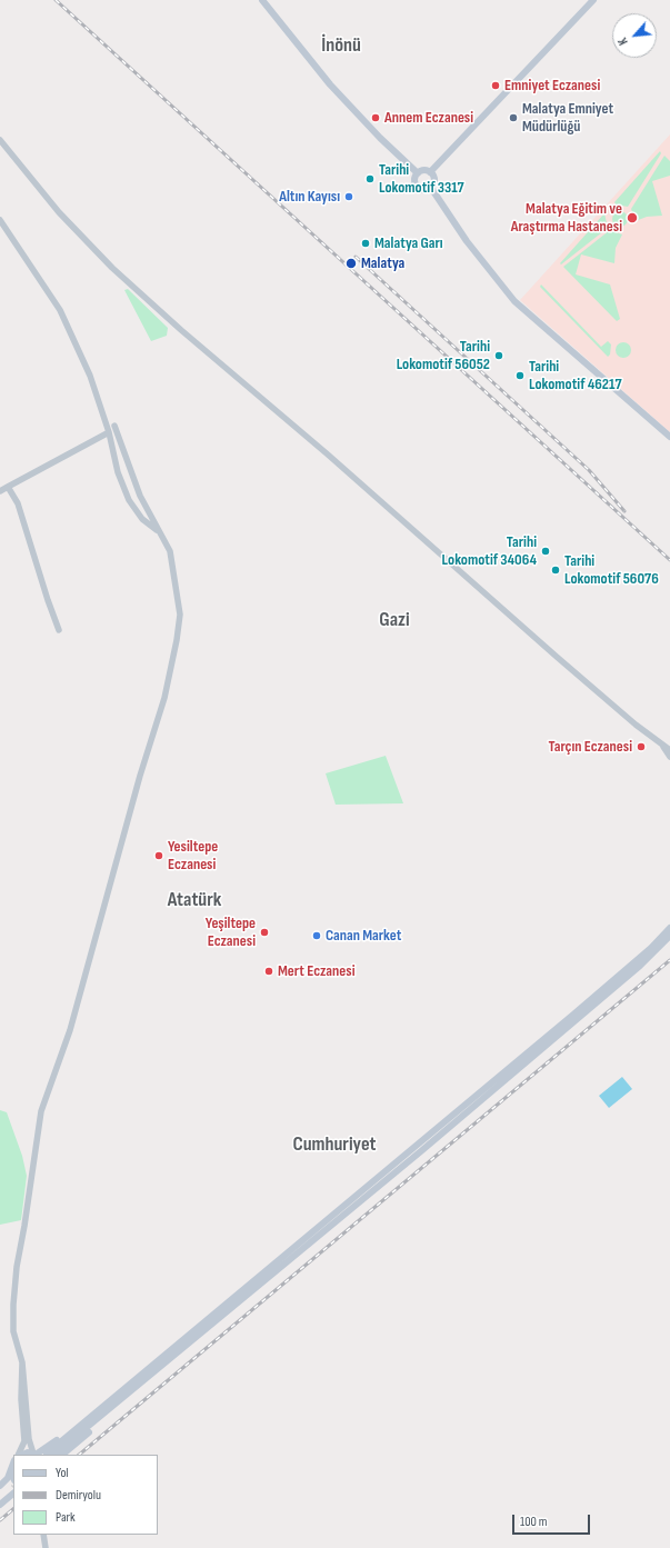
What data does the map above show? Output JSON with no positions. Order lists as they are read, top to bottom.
{
  "districts": [
    "İnönü",
    "Gazi",
    "Atatürk",
    "Cumhuriyet"
  ],
  "places": [
    "Emniyet Eczanesi",
    "Annem Eczanesi",
    "Malatya Emniyet Müdürlüğü",
    "Tarihi Lokomotif 3317",
    "Altın Kayısı",
    "Malatya Eğitim ve Araştırma Hastanesi",
    "Malatya Garı",
    "Malatya",
    "Tarihi Lokomotif 56052",
    "Tarihi Lokomotif 46217",
    "Tarihi Lokomotif 34064",
    "Tarihi Lokomotif 56076",
    "Tarçın Eczanesi",
    "Yesiltepe Eczanesi",
    "Yeşiltepe Eczanesi",
    "Canan Market",
    "Mert Eczanesi"
  ],
  "legend": ["Yol", "Demiryolu", "Park"],
  "scale_bar": "100 m",
  "north": "bottom left"
}
